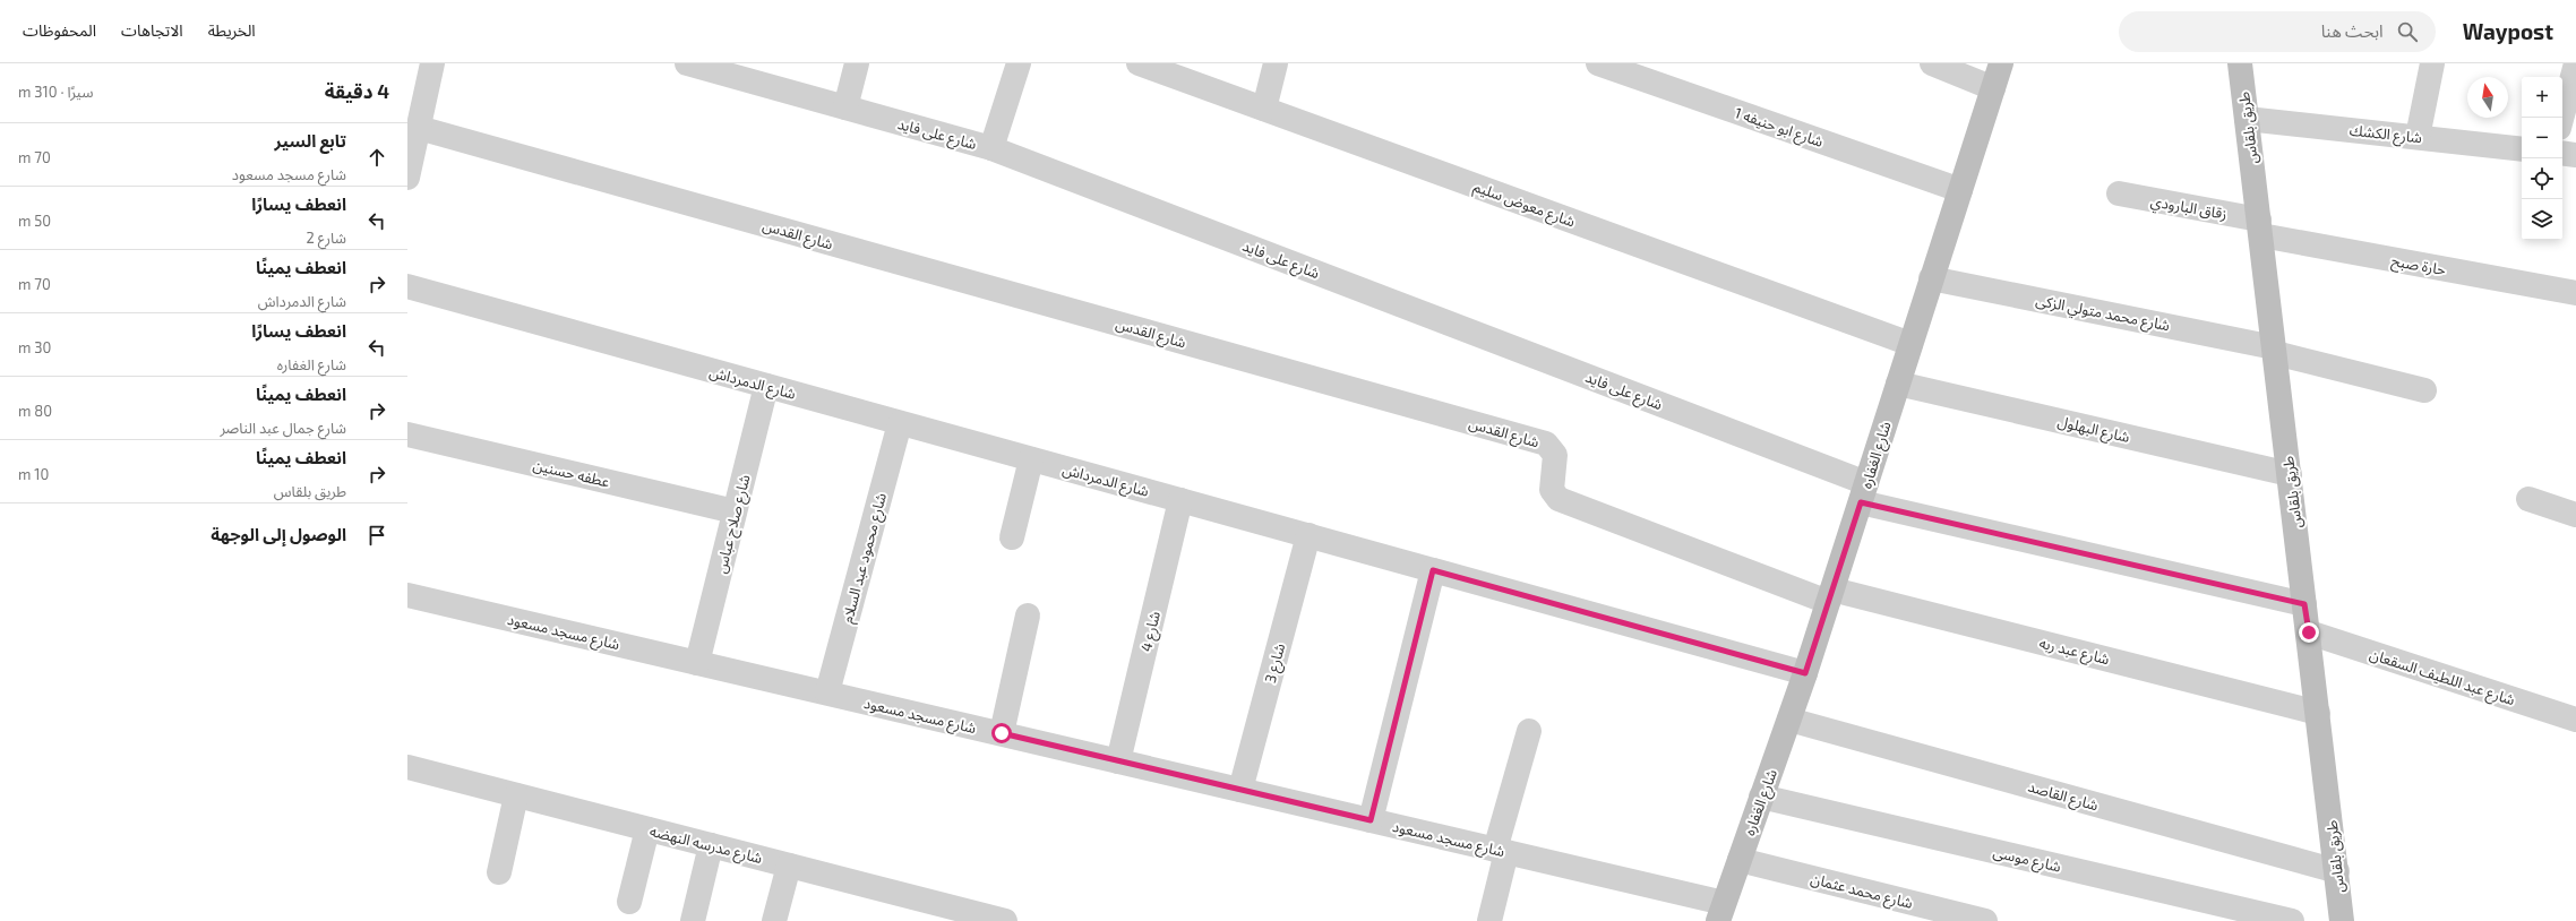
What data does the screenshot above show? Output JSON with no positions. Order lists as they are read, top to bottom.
{
  "streets": {
    "street": [
      "شارع ابو حنيفه 1",
      "طريق بلقاس",
      "شارع على فايد",
      "شارع الكشك",
      "شارع معوض سليم",
      "زقاق البارودي",
      "شارع القدس",
      "حارة صبح",
      "شارع محمد متولي الزكى",
      "شارع الدمرداش",
      "شارع البهلول",
      "شارع الغفاره",
      "عطفه حسنين",
      "شارع صلاح عباس",
      "شارع محمود عبد السلام",
      "شارع مسجد مسعود",
      "شارع 4",
      "شارع عبد ربه",
      "شارع 3",
      "شارع عبد اللطيف السقعان",
      "شارع القاصد",
      "شارع مدرسه النهضه",
      "شارع موسى",
      "شارع محمد عثمان"
    ]
  },
  "crossings": [
    ["شارع ابو حنيفه 1", "شارع الغفاره"],
    ["طريق بلقاس", "شارع على فايد"],
    ["طريق بلقاس", "شارع الكشك"],
    ["طريق بلقاس", "زقاق البارودي"],
    ["طريق بلقاس", "حارة صبح"],
    ["طريق بلقاس", "شارع محمد متولي الزكى"],
    ["طريق بلقاس", "شارع البهلول"],
    ["طريق بلقاس", "شارع عبد ربه"],
    ["طريق بلقاس", "شارع عبد اللطيف السقعان"],
    ["طريق بلقاس", "شارع القاصد"],
    ["شارع على فايد", "شارع الغفاره"],
    ["شارع معوض سليم", "شارع الغفاره"],
    ["زقاق البارودي", "حارة صبح"],
    ["شارع القدس", "شارع الغفاره"],
    ["شارع القدس", "شارع عبد ربه"],
    ["شارع محمد متولي الزكى", "شارع الغفاره"],
    ["شارع الدمرداش", "شارع الغفاره"],
    ["شارع الدمرداش", "شارع صلاح عباس"],
    ["شارع الدمرداش", "شارع محمود عبد السلام"],
    ["شارع الدمرداش", "شارع 4"],
    ["شارع الدمرداش", "شارع 3"],
    ["شارع البهلول", "شارع الغفاره"],
    ["شارع الغفاره", "شارع مسجد مسعود"],
    ["شارع الغفاره", "شارع عبد ربه"],
    ["شارع الغفاره", "شارع القاصد"],
    ["شارع الغفاره", "شارع موسى"],
    ["شارع الغفاره", "شارع محمد عثمان"],
    ["عطفه حسنين", "شارع صلاح عباس"],
    ["شارع صلاح عباس", "شارع مسجد مسعود"],
    ["شارع محمود عبد السلام", "شارع مسجد مسعود"],
    ["شارع مسجد مسعود", "شارع 4"],
    ["شارع مسجد مسعود", "شارع 3"]
  ],
  "north": "top",
  "page": {
    "header": "Waypost",
    "search": "ابحث هنا",
    "nav": ["الخريطة", "الاتجاهات", "المحفوظات"],
    "heading": ["4 دقيقة", "سيرًا · 310 m"],
    "map_buttons": ["+", "−"],
    "list": [
      ["تابع السير", "شارع مسجد مسعود", "70 m"],
      ["انعطف يسارًا", "شارع 2", "50 m"],
      ["انعطف يمينًا", "شارع الدمرداش", "70 m"],
      ["انعطف يسارًا", "شارع الغفاره", "30 m"],
      ["انعطف يمينًا", "شارع جمال عبد الناصر", "80 m"],
      ["انعطف يمينًا", "طريق بلقاس", "10 m"],
      "الوصول إلى الوجهة"
    ]
  }
}
